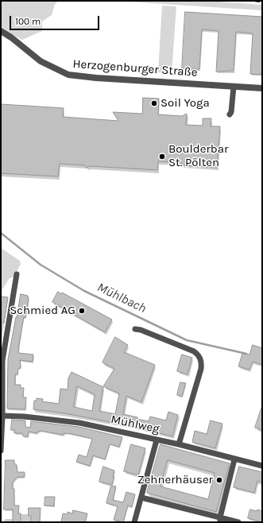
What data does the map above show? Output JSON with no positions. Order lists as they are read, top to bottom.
{
  "streets": {
    "street": ["Herzogenburger Straße", "Mühlweg"]
  },
  "water": ["Mühlbach"],
  "places": [
    "Soil Yoga",
    "Boulderbar St. Pölten",
    "Schmied AG",
    "Zehnerhäuser"
  ],
  "scale_bar": "100 m"
}
